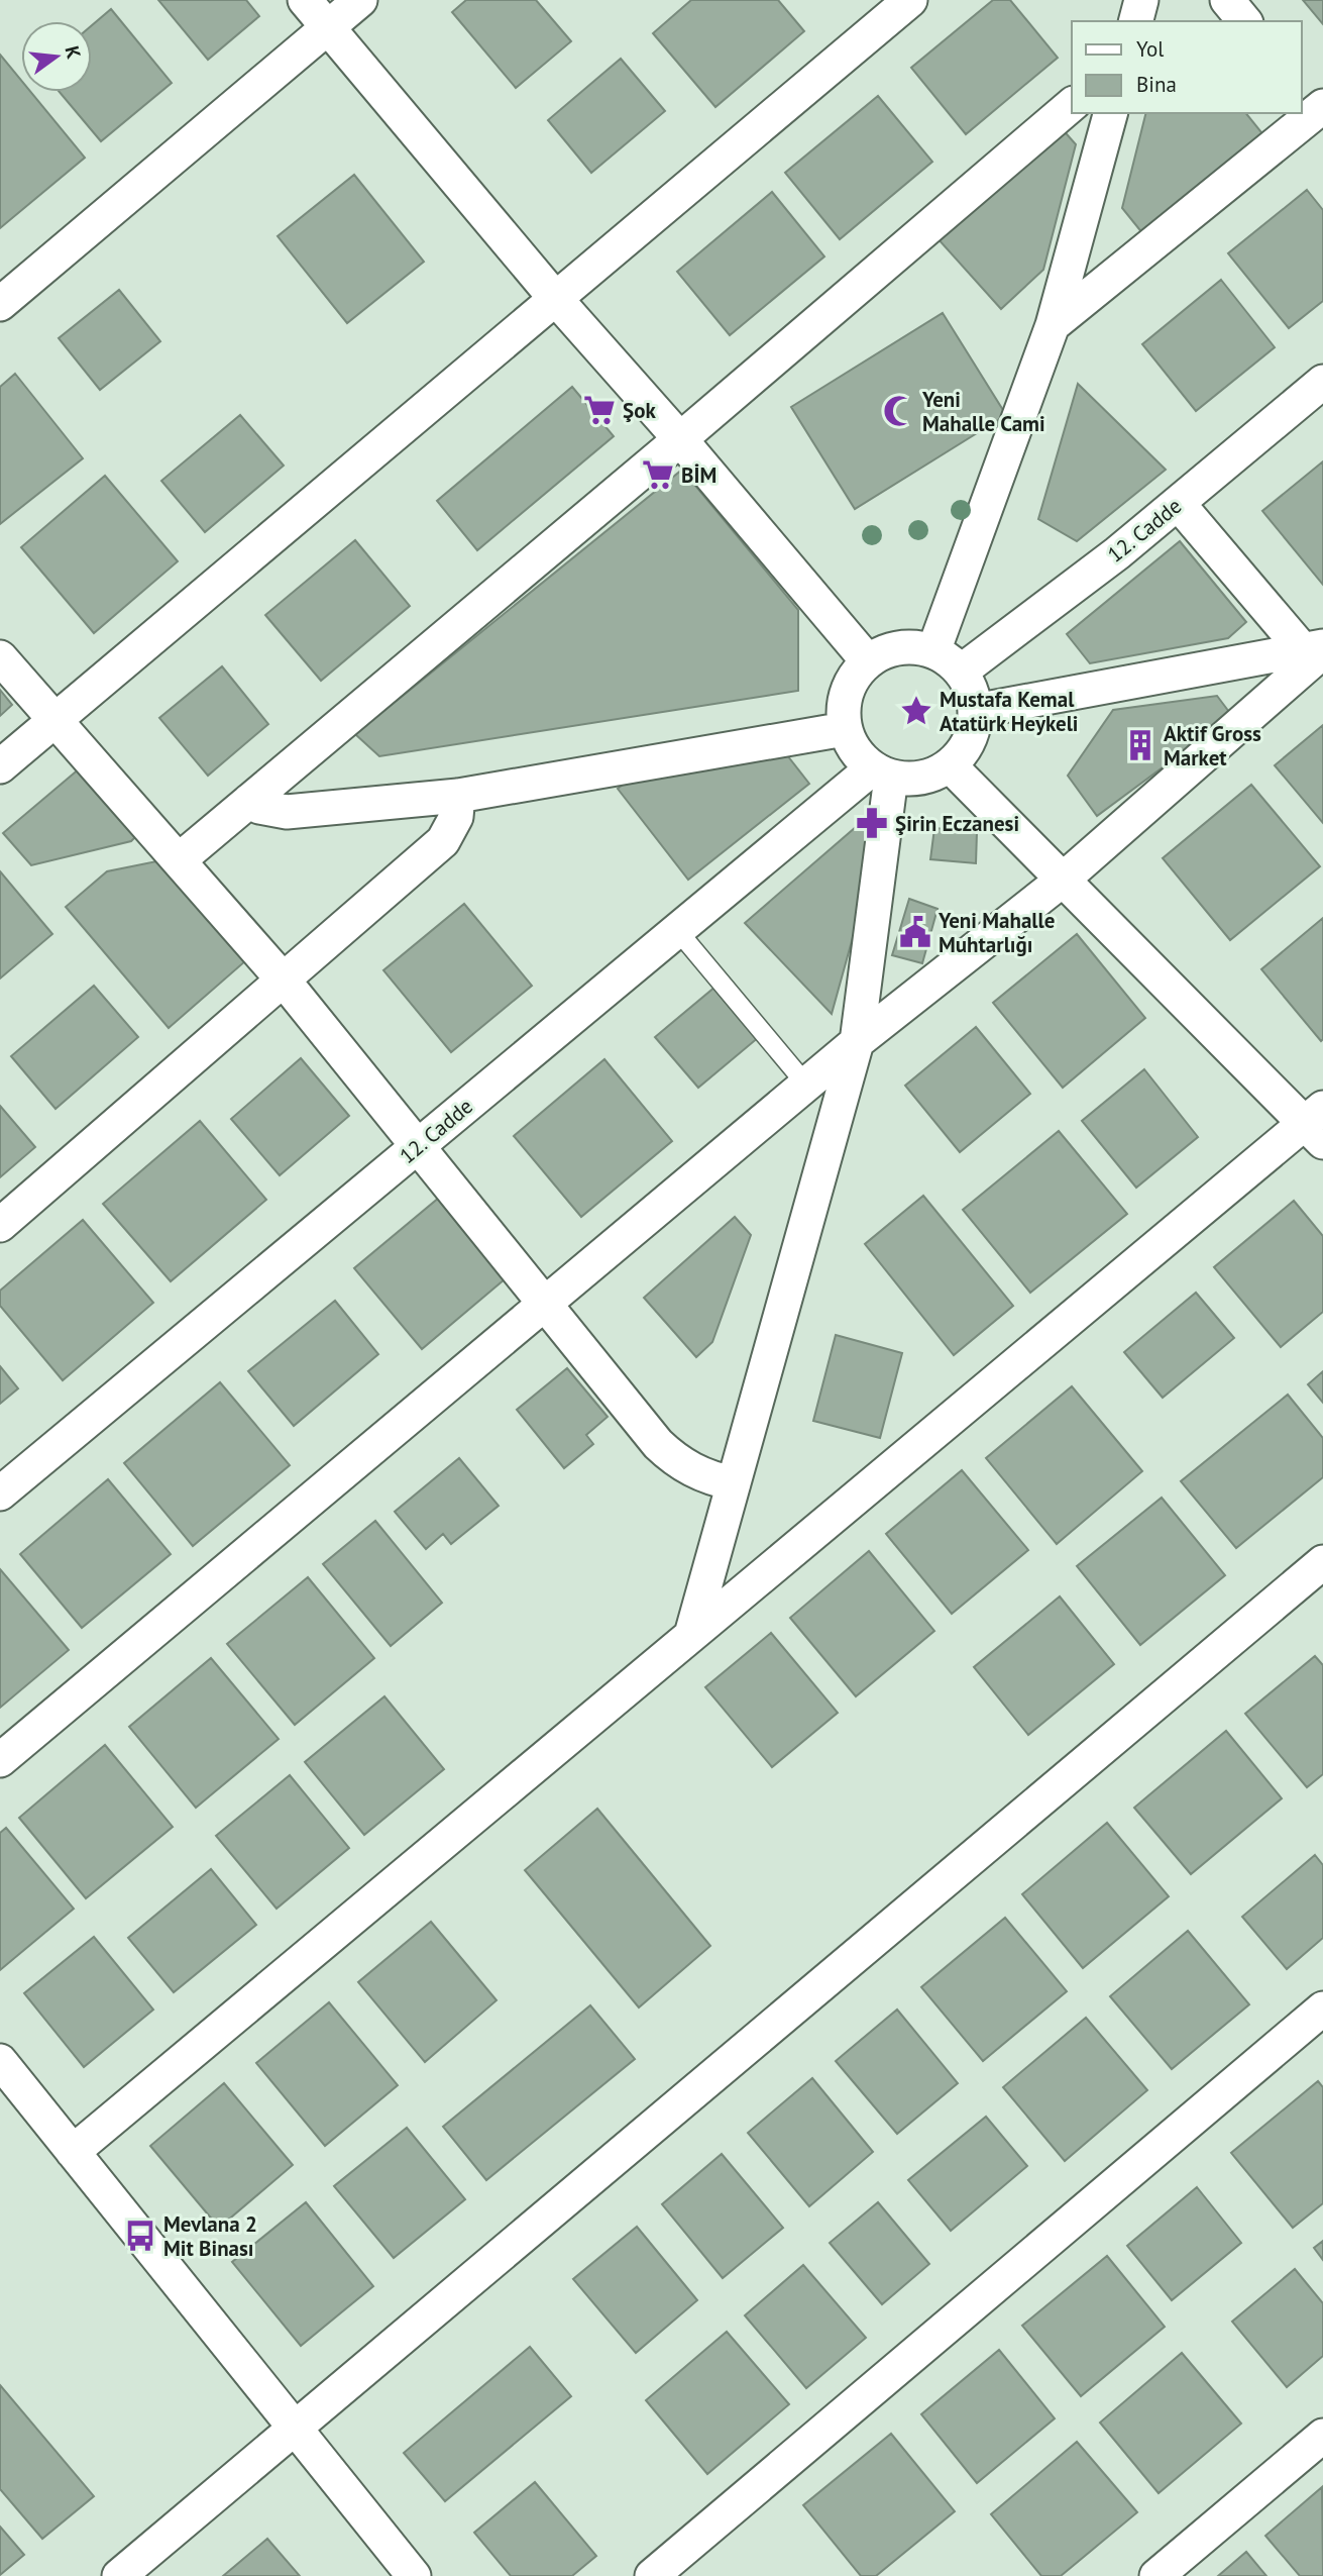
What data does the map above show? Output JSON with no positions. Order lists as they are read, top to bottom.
{
  "streets": {
    "street": ["12. Cadde"]
  },
  "places": {
    "supermarket": ["Şok", "BİM"],
    "mosque": ["Yeni Mahalle Cami"],
    "place": ["Mustafa Kemal Atatürk Heykeli"],
    "building": ["Aktif Gross Market"],
    "pharmacy": ["Şirin Eczanesi"],
    "public building": ["Yeni Mahalle Muhtarlığı"],
    "bus stop": ["Mevlana 2 Mit Binası"]
  },
  "legend": ["Yol", "Bina"],
  "north": "right"
}
